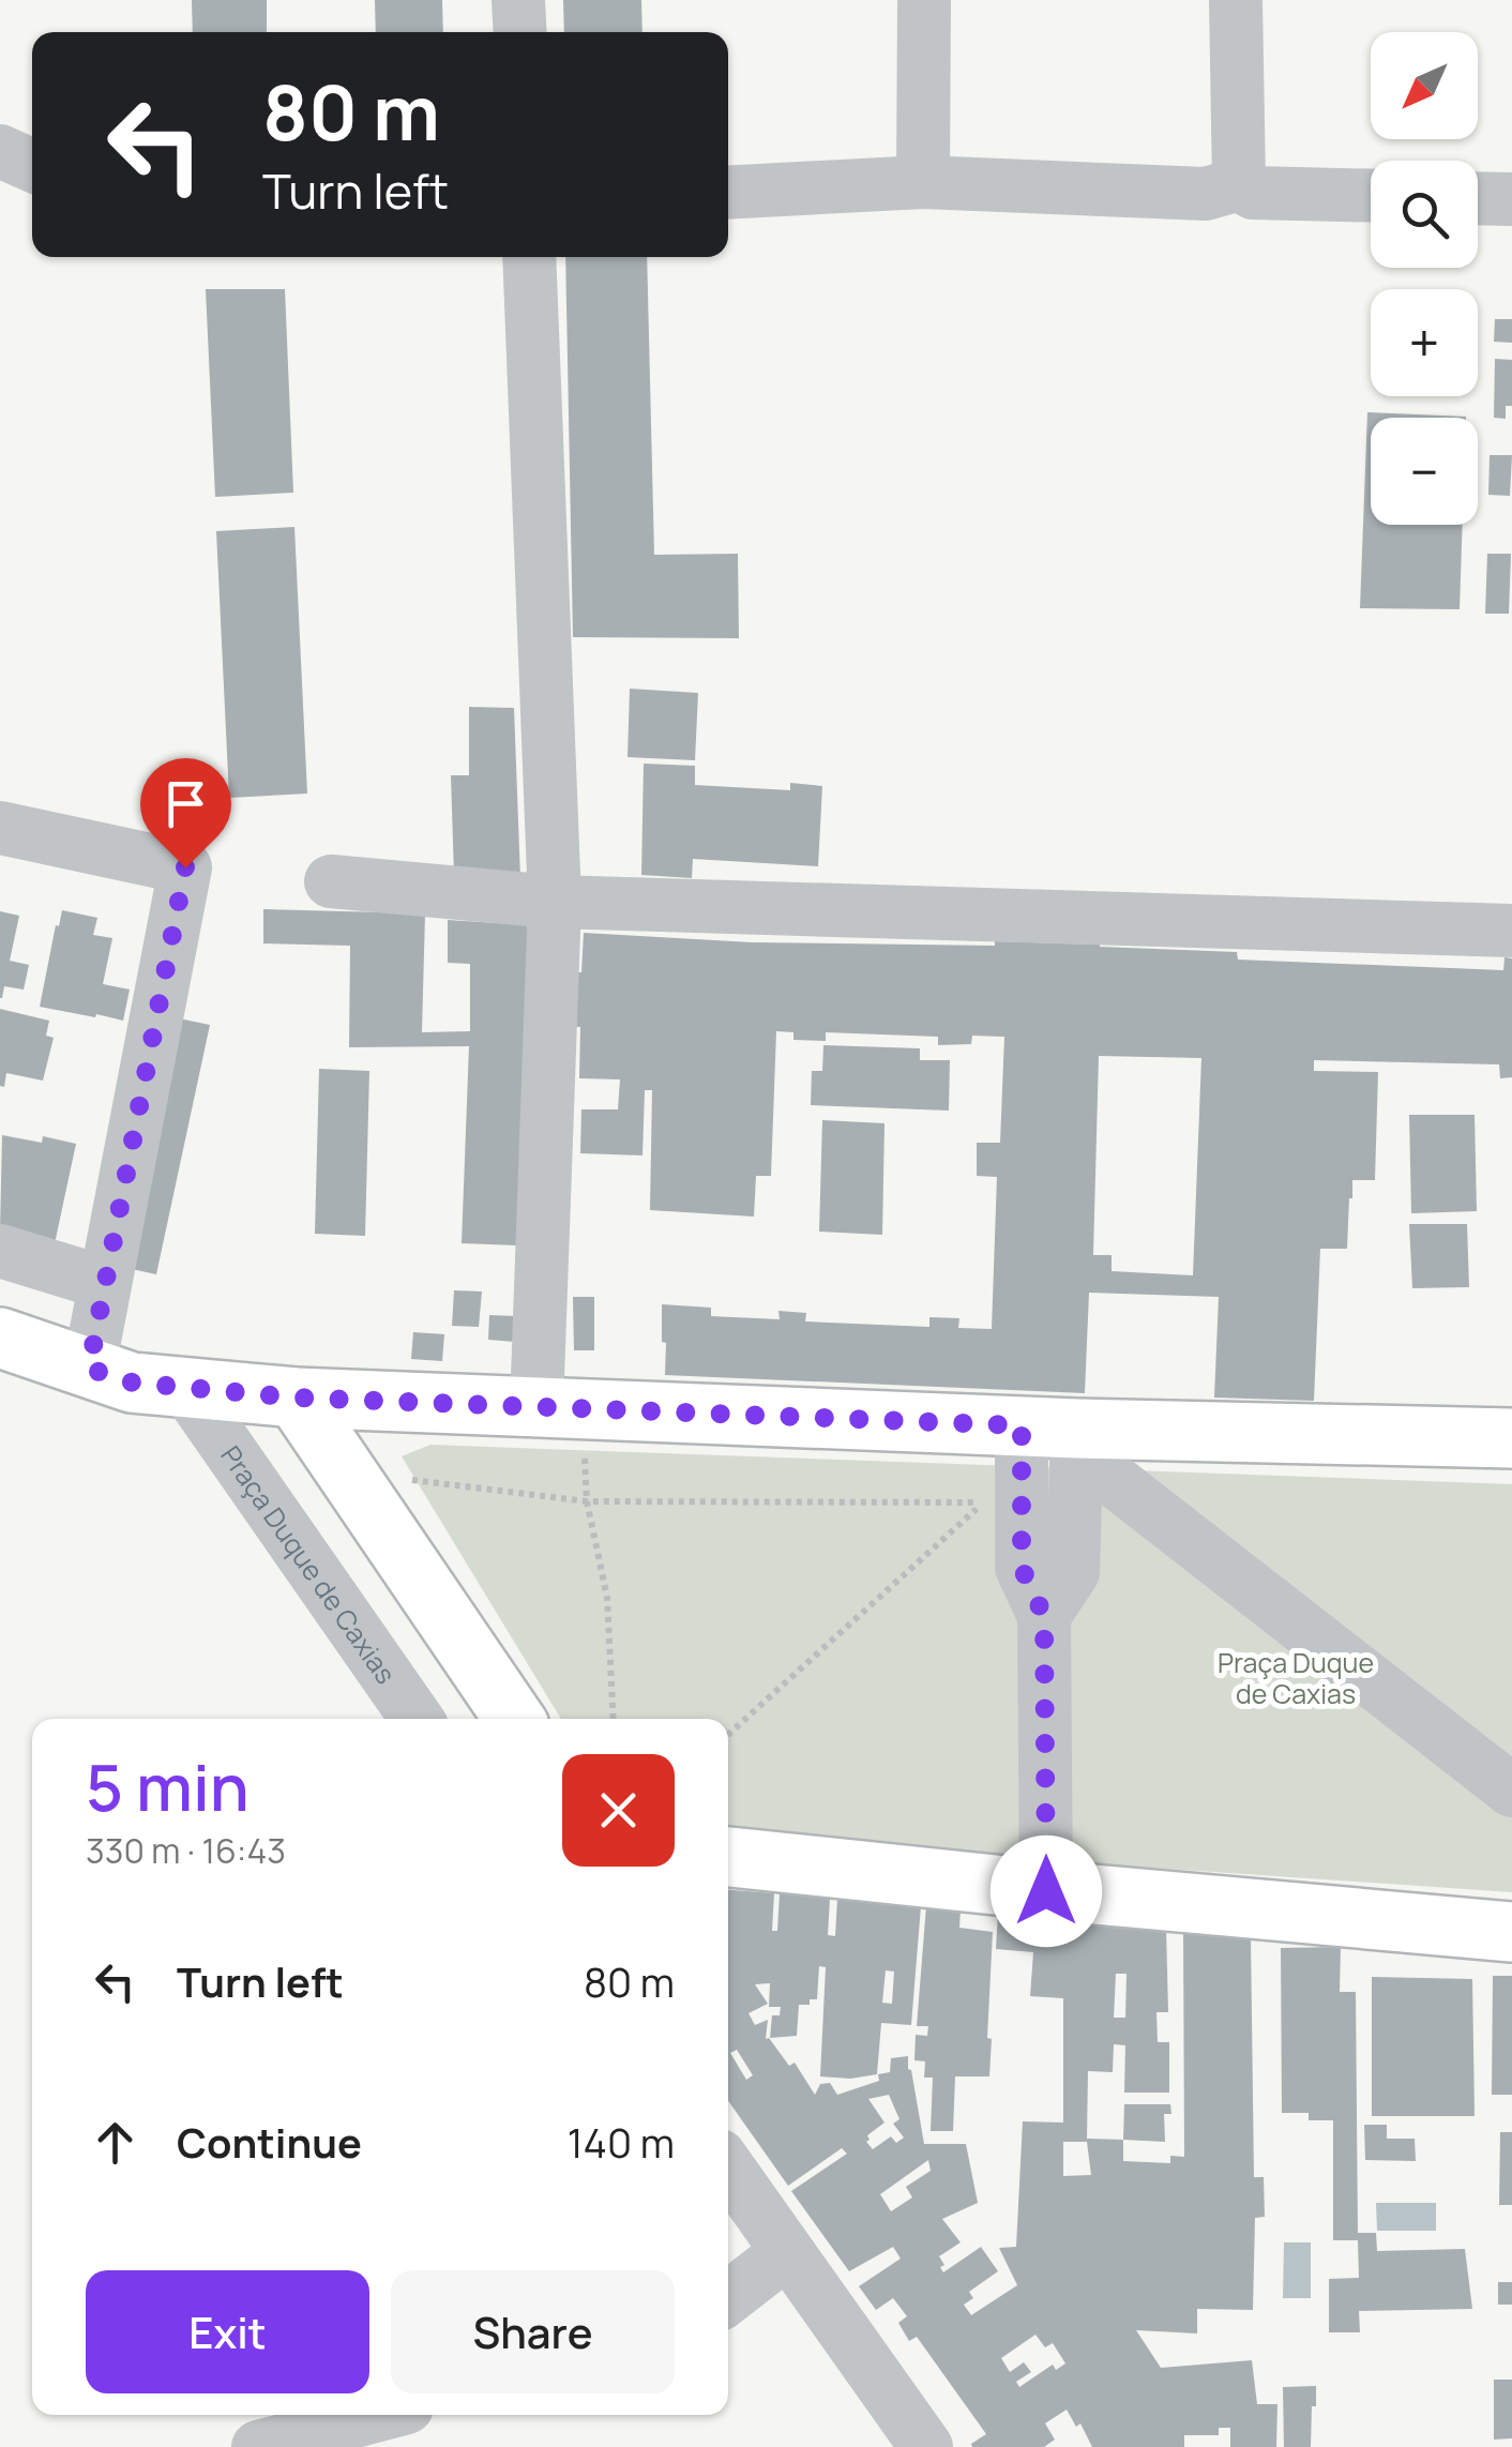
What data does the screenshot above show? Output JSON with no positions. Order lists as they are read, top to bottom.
{
  "streets": {
    "street": ["Praça Duque de Caxias"]
  },
  "parks": ["Praça Duque de Caxias"],
  "north": "bottom left",
  "page": {
    "map_buttons": ["+", "−"],
    "turn": ["80 m", "Turn left"],
    "heading": ["5 min", "330 m · 16:43"],
    "list": [
      {
        "name": "Turn left",
        "value": "80 m"
      },
      {
        "name": "Continue",
        "value": "140 m"
      }
    ],
    "buttons": ["Exit", "Share"]
  }
}
